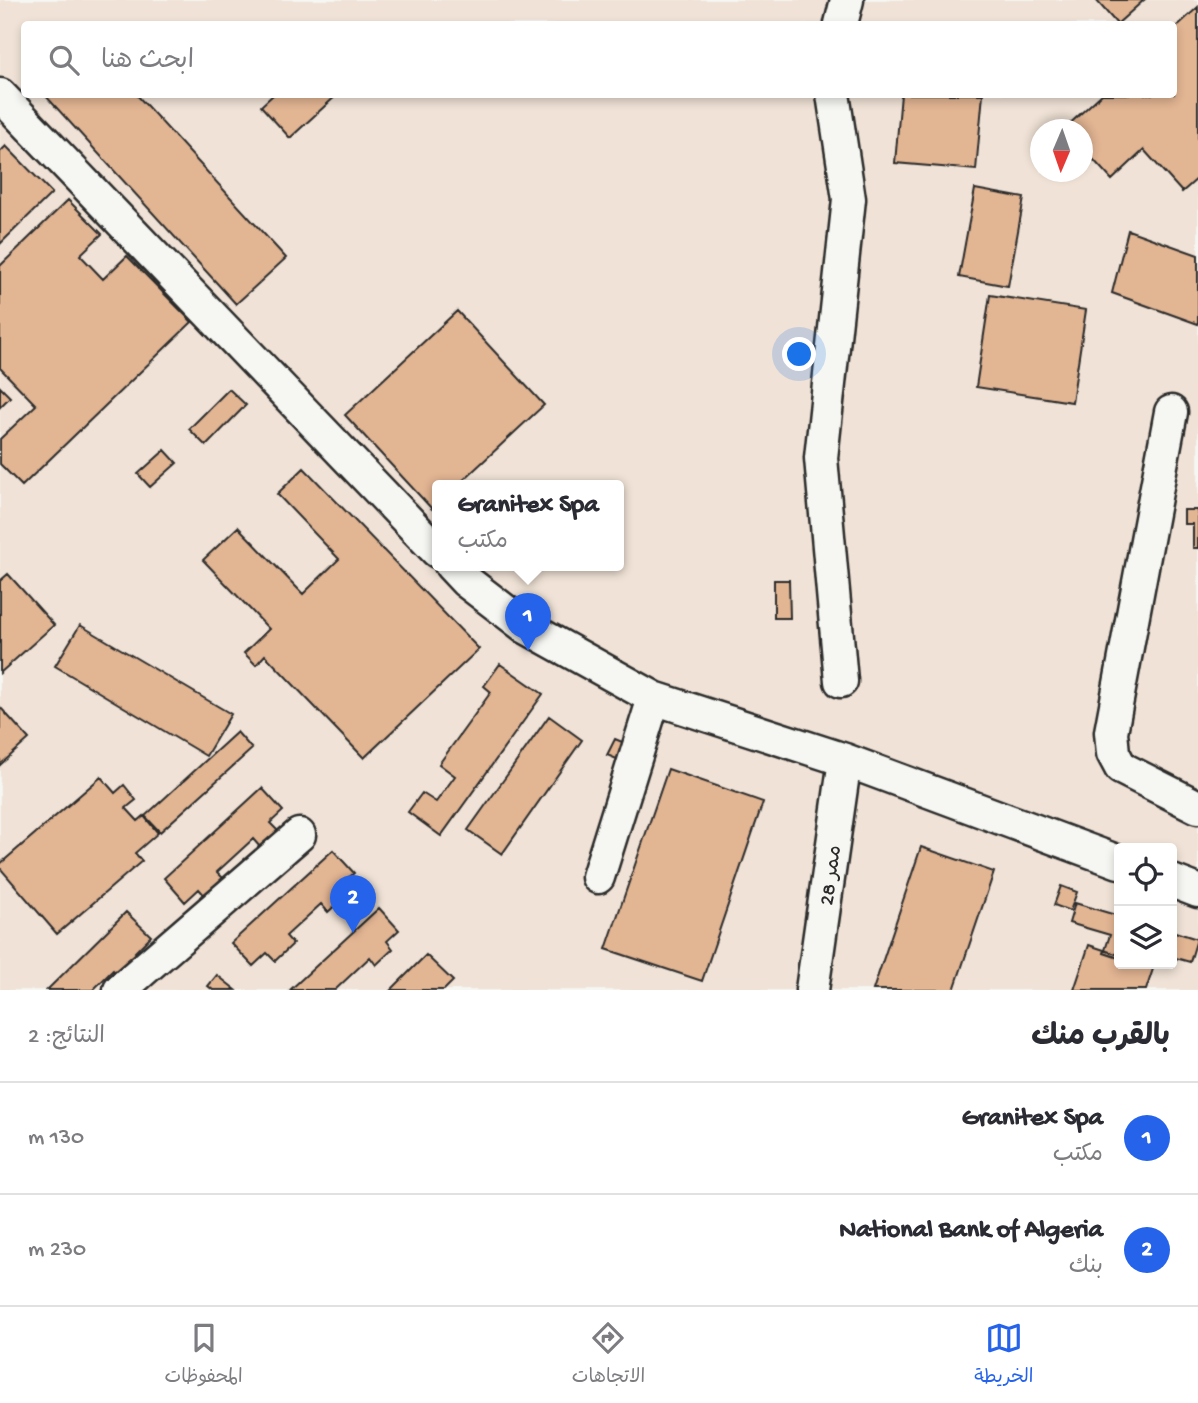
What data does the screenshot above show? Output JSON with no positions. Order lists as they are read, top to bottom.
{
  "streets": {
    "lane": ["ممر 28"]
  },
  "north": "bottom",
  "page": {
    "search": "ابحث هنا",
    "popup": ["Granitex Spa", "مكتب"],
    "pins": ["1", "2"],
    "heading": ["بالقرب منك", "النتائج: 2"],
    "list": [
      {
        "mark": "1",
        "name": "Granitex Spa",
        "note": "مكتب",
        "value": "130 m"
      },
      {
        "mark": "2",
        "name": "National Bank of Algeria",
        "note": "بنك",
        "value": "230 m"
      }
    ],
    "nav": ["الخريطة", "الاتجاهات", "المحفوظات"]
  }
}
